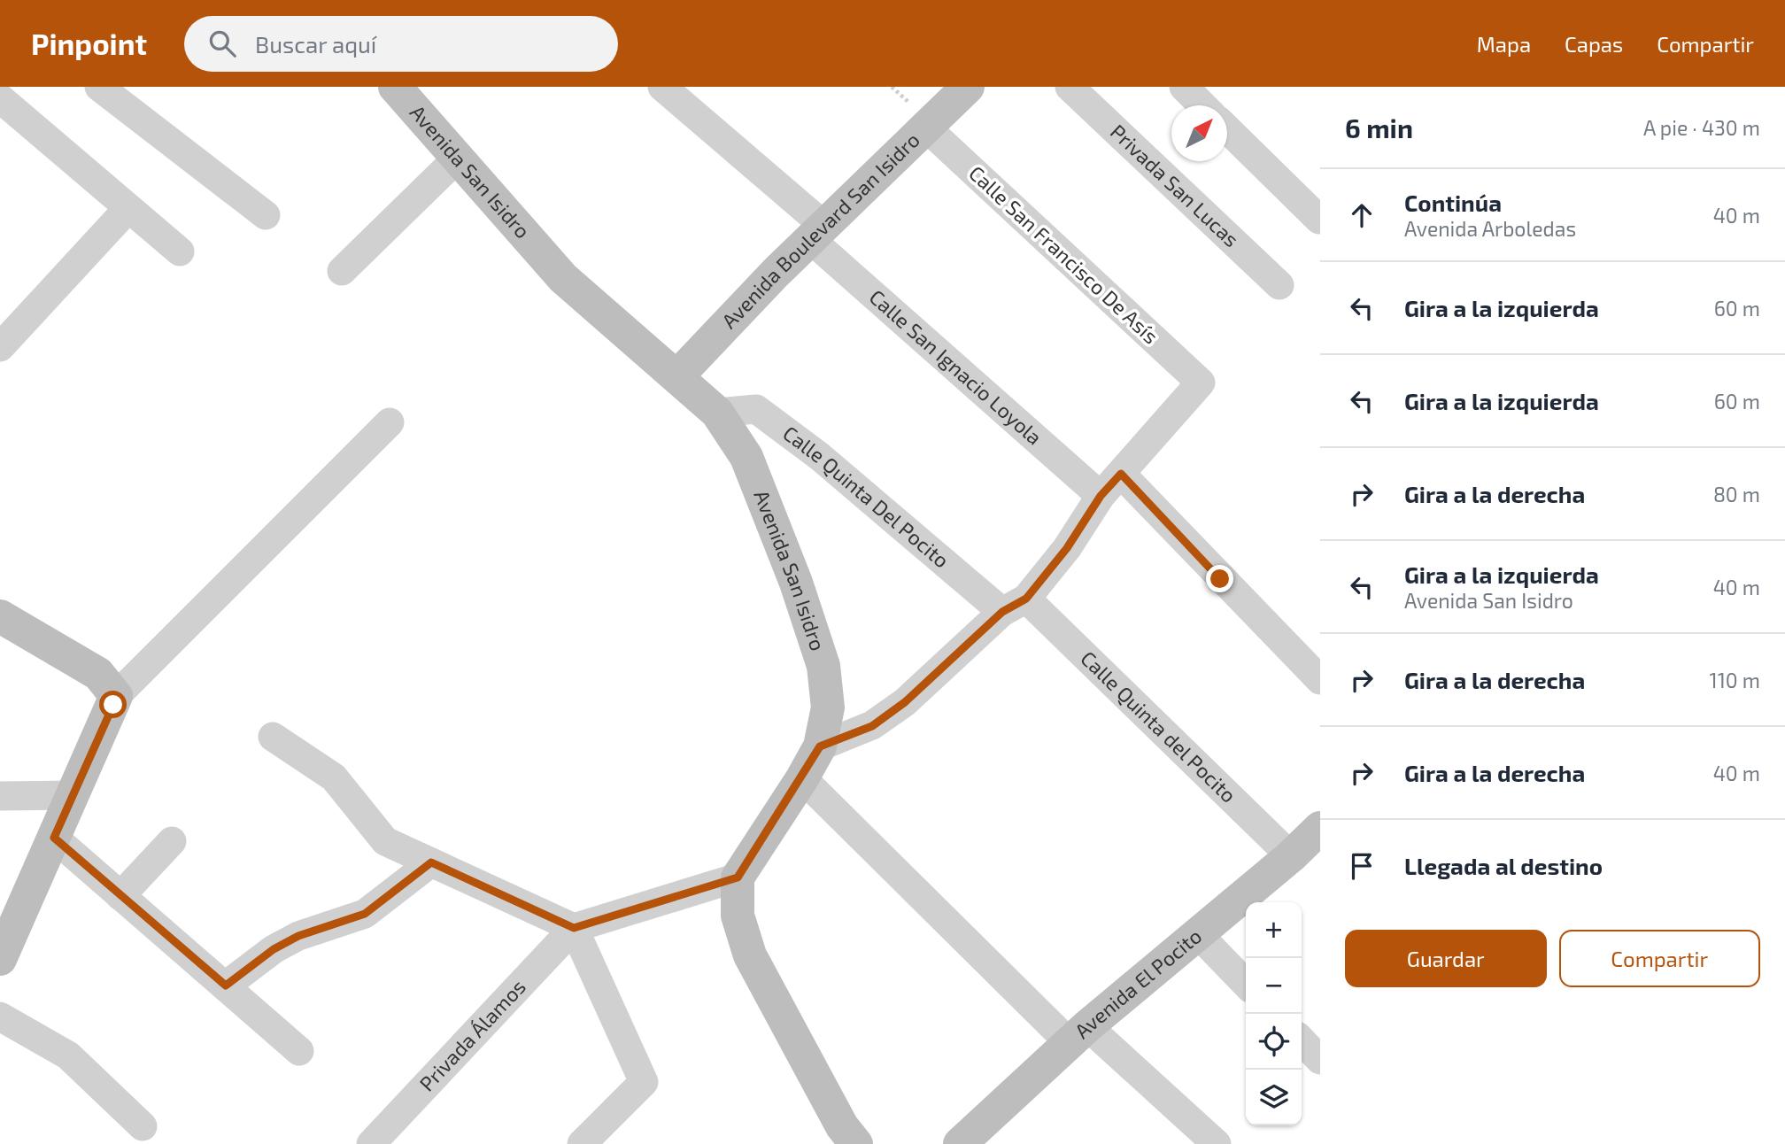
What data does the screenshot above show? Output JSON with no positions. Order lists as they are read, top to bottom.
{
  "streets": {
    "main road": ["Avenida San Isidro", "Avenida Boulevard San Isidro", "Avenida El Pocito"],
    "street": [
      "Privada San Lucas",
      "Calle San Francisco De Asís",
      "Calle San Ignacio Loyola",
      "Calle Quinta Del Pocito",
      "Calle Quinta del Pocito",
      "Privada Álamos"
    ]
  },
  "crossings": [
    ["Avenida San Isidro", "Avenida Boulevard San Isidro"],
    ["Avenida San Isidro", "Calle Quinta Del Pocito"],
    ["Avenida Boulevard San Isidro", "Calle San Francisco De Asís"],
    ["Avenida Boulevard San Isidro", "Calle San Ignacio Loyola"],
    ["Calle Quinta Del Pocito", "Calle Quinta del Pocito"],
    ["Calle Quinta del Pocito", "Avenida El Pocito"]
  ],
  "north": "top right",
  "page": {
    "header": "Pinpoint",
    "search": "Buscar aquí",
    "nav": ["Mapa", "Capas", "Compartir"],
    "heading": ["6 min", "A pie · 430 m"],
    "list": [
      ["Continúa", "Avenida Arboledas", "40 m"],
      ["Gira a la izquierda", "60 m"],
      ["Gira a la izquierda", "60 m"],
      ["Gira a la derecha", "80 m"],
      ["Gira a la izquierda", "Avenida San Isidro", "40 m"],
      ["Gira a la derecha", "110 m"],
      ["Gira a la derecha", "40 m"],
      "Llegada al destino"
    ],
    "map_buttons": ["+", "−"],
    "buttons": ["Guardar", "Compartir"]
  }
}
